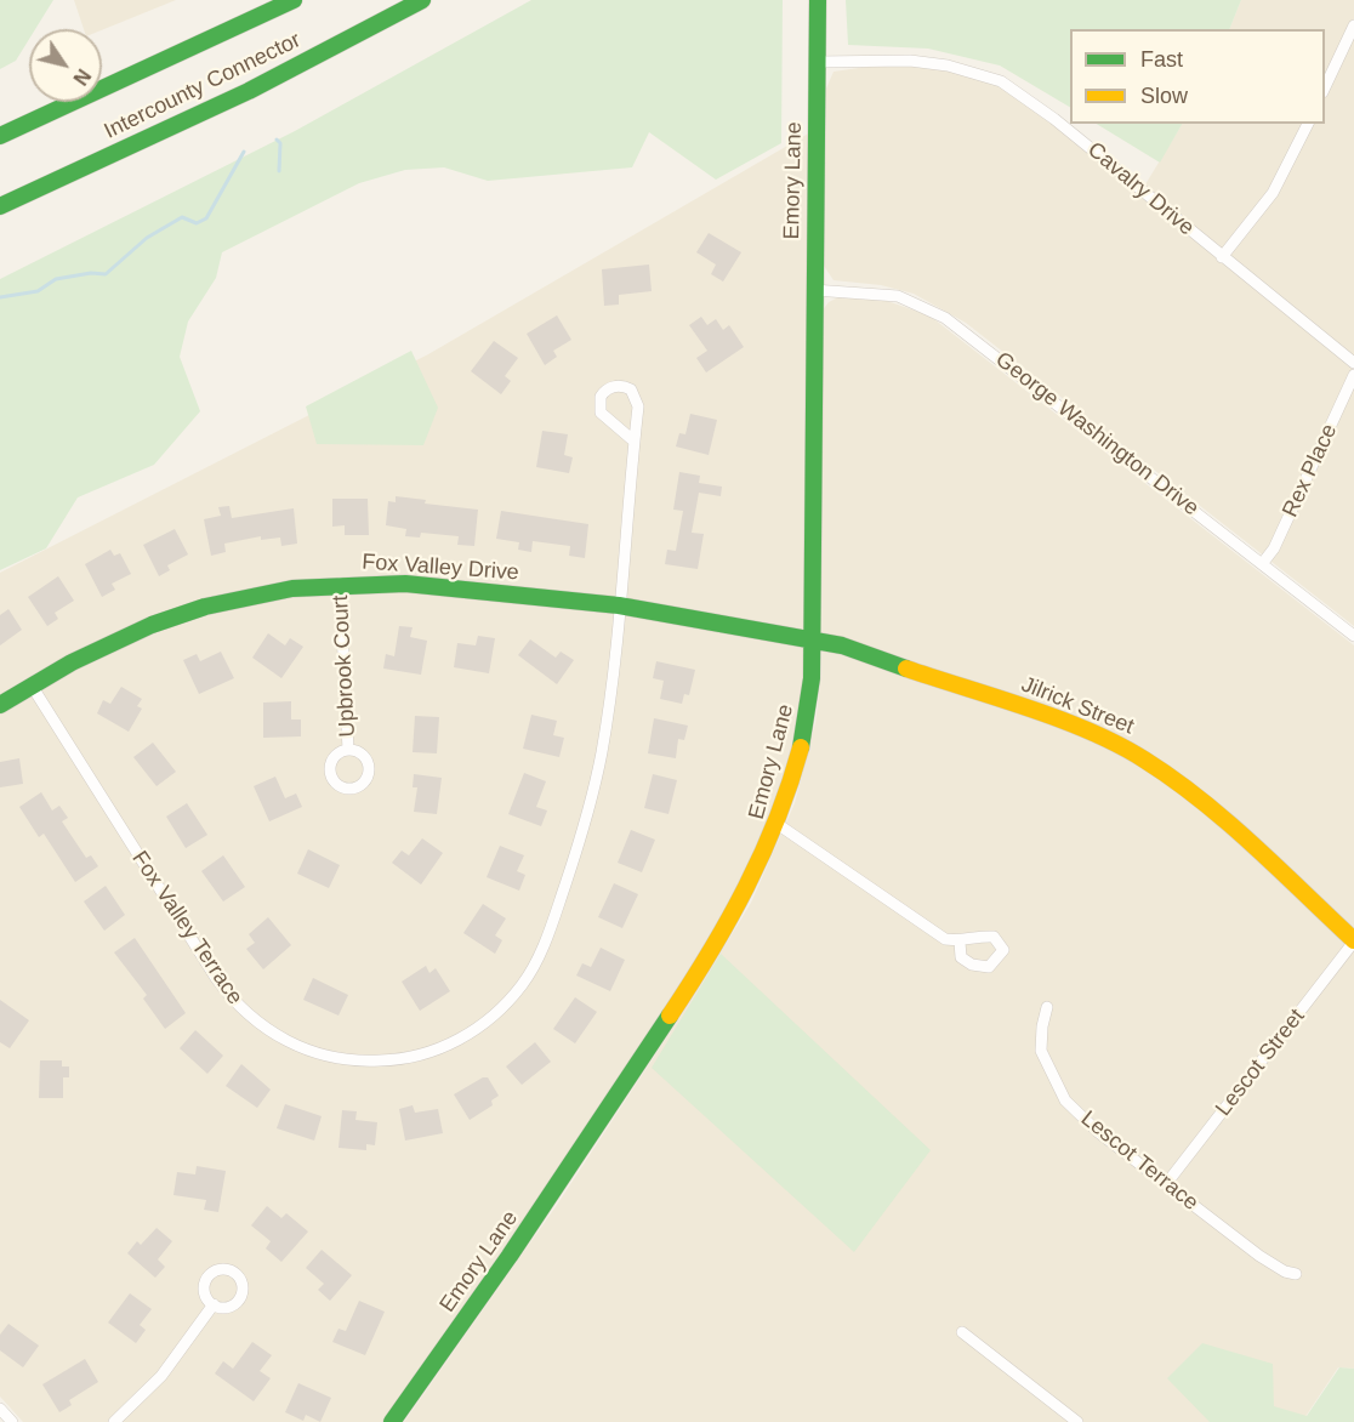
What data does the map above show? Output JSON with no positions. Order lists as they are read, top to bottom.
{
  "streets": {
    "main road": [
      "Intercounty Connector",
      "Emory Lane",
      "Fox Valley Drive",
      "Jilrick Street"
    ],
    "street": [
      "Cavalry Drive",
      "George Washington Drive",
      "Rex Place",
      "Upbrook Court",
      "Fox Valley Terrace",
      "Lescot Street",
      "Lescot Terrace"
    ]
  },
  "crossings": [
    ["Emory Lane", "Cavalry Drive"],
    ["Emory Lane", "George Washington Drive"],
    ["Emory Lane", "Fox Valley Drive"],
    ["Emory Lane", "Jilrick Street"],
    ["George Washington Drive", "Rex Place"],
    ["Fox Valley Drive", "Upbrook Court"],
    ["Fox Valley Drive", "Jilrick Street"],
    ["Fox Valley Drive", "Fox Valley Terrace"],
    ["Jilrick Street", "Lescot Street"],
    ["Lescot Street", "Lescot Terrace"]
  ],
  "legend": ["Fast", "Slow"],
  "north": "bottom right"
}
